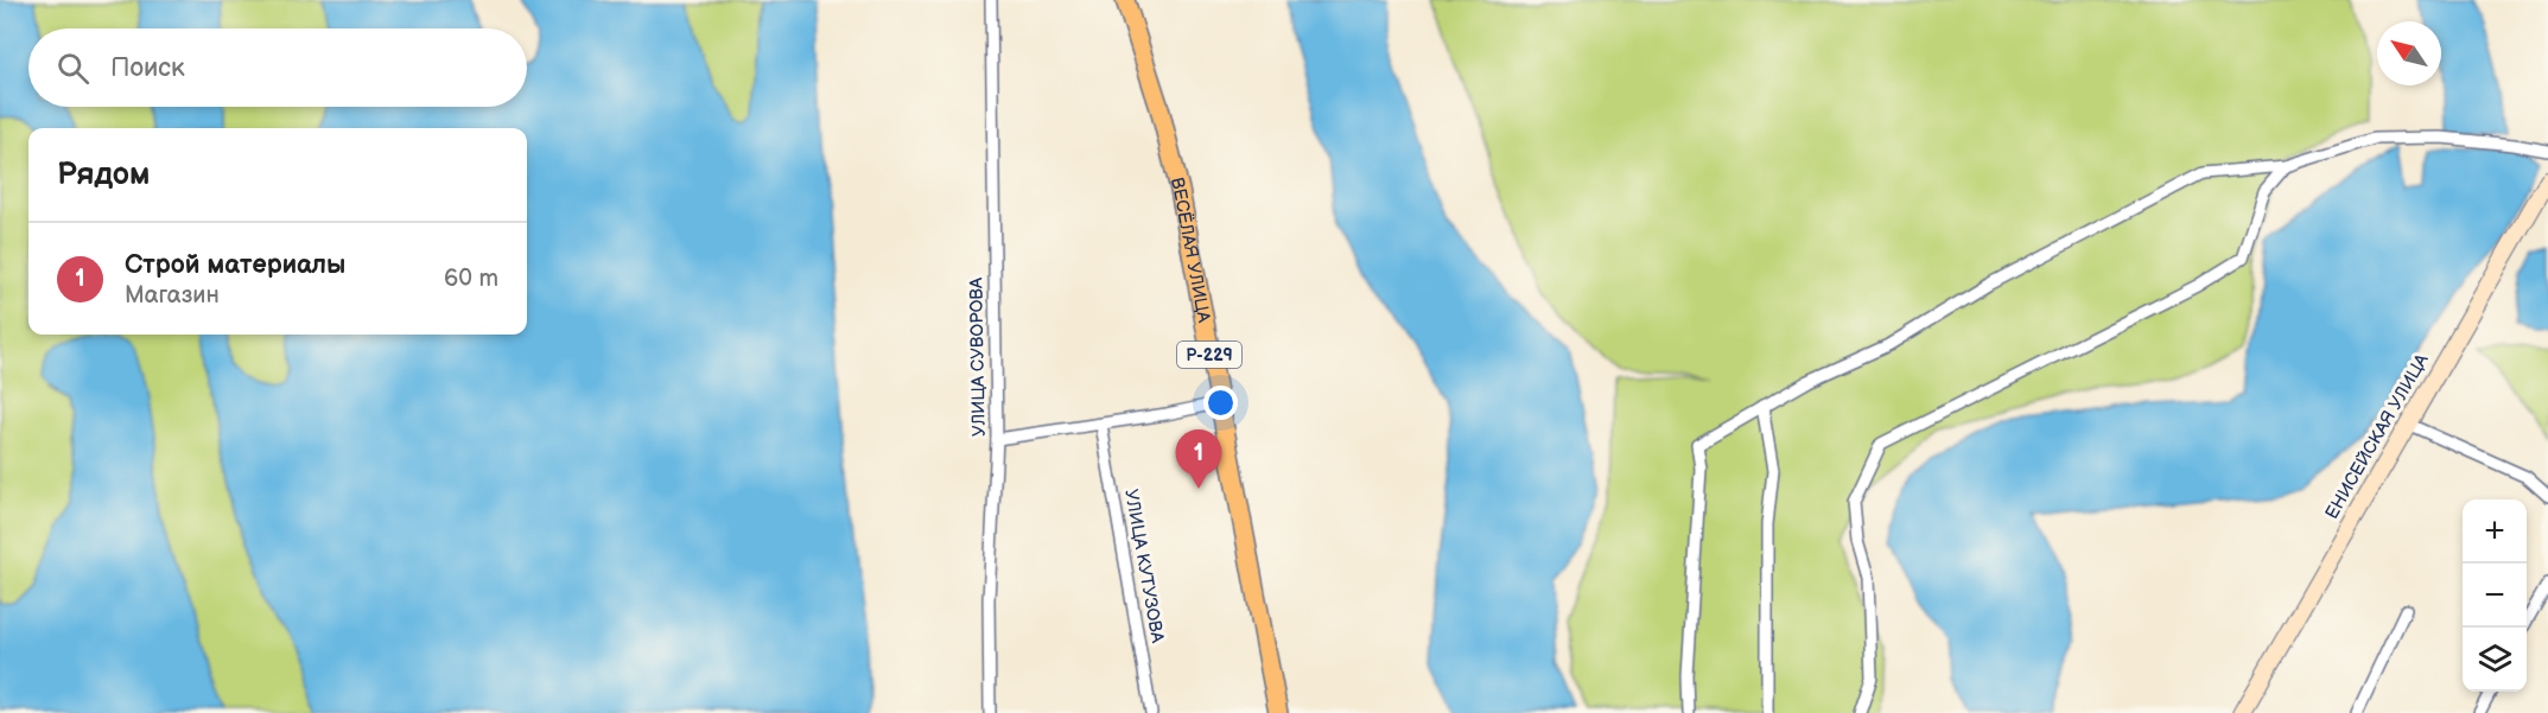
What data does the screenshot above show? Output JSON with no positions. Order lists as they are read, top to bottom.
{
  "streets": {
    "main road": ["ВЕСЁЛАЯ УЛИЦА", "Р-229"],
    "street": ["УЛИЦА СУВОРОВА", "ЕНИСЕЙСКАЯ УЛИЦА", "УЛИЦА КУТУЗОВА"]
  },
  "north": "top left",
  "page": {
    "search": "Поиск",
    "heading": "Рядом",
    "list": [
      {
        "mark": "1",
        "name": "Строй материалы",
        "note": "Магазин",
        "value": "60 m"
      }
    ],
    "pins": "1",
    "map_buttons": ["+", "−"]
  }
}
